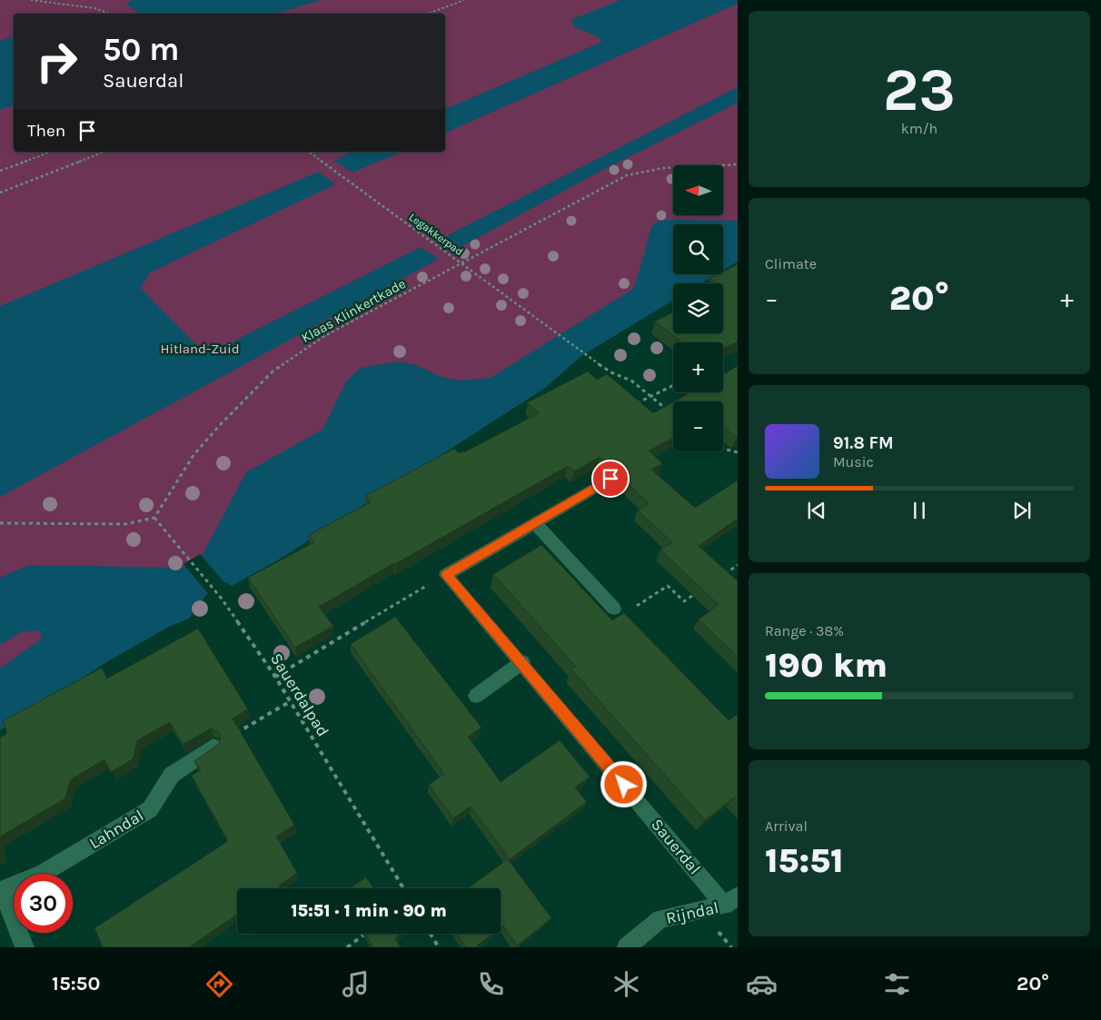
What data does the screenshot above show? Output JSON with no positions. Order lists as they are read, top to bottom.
{
  "streets": {
    "street": ["Lahndal", "Sauerdal", "Rijndal"],
    "path": ["Legakkerpad", "Klaas Klinkertkade", "Sauerdalpad"]
  },
  "crossings": [
    ["Legakkerpad", "Klaas Klinkertkade"],
    ["Klaas Klinkertkade", "Sauerdalpad"],
    ["Sauerdal", "Rijndal"]
  ],
  "parks": ["Hitland-Zuid"],
  "north": "left",
  "page": {
    "tile": [
      ["23", "km/h"],
      "Climate",
      ["Range · 38%", "190 km"],
      ["Arrival", "15:51"]
    ],
    "turn": ["50 m", "Sauerdal"],
    "then": "Then",
    "map_buttons": ["+", "−"],
    "heat": ["−", "20°", "+"],
    "song": ["91.8 FM", "Music"],
    "limit": "30",
    "trip": "15:51 · 1 min · 90 m",
    "tabs": ["15:50", "20°"]
  }
}
